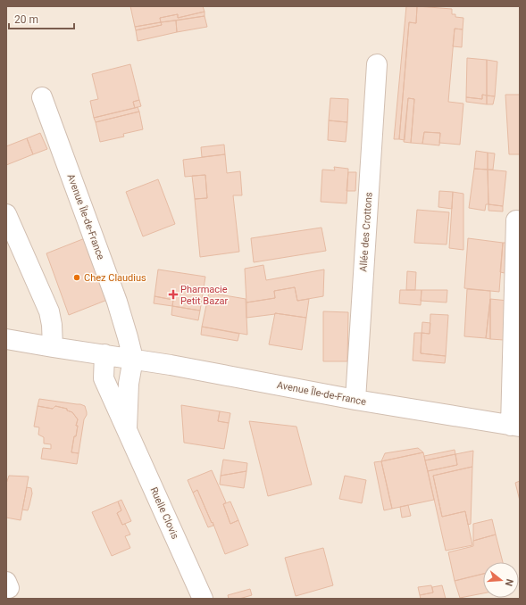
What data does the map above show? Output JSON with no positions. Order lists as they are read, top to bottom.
{
  "streets": {
    "street": ["Avenue Île-de-France", "Allée des Crottons", "Ruelle Clovis"]
  },
  "crossings": [
    ["Avenue Île-de-France", "Allée des Crottons"],
    ["Avenue Île-de-France", "Ruelle Clovis"]
  ],
  "places": {
    "other": ["Chez Claudius"],
    "health": ["Pharmacie Petit Bazar"]
  },
  "scale_bar": "20 m",
  "north": "right"
}
